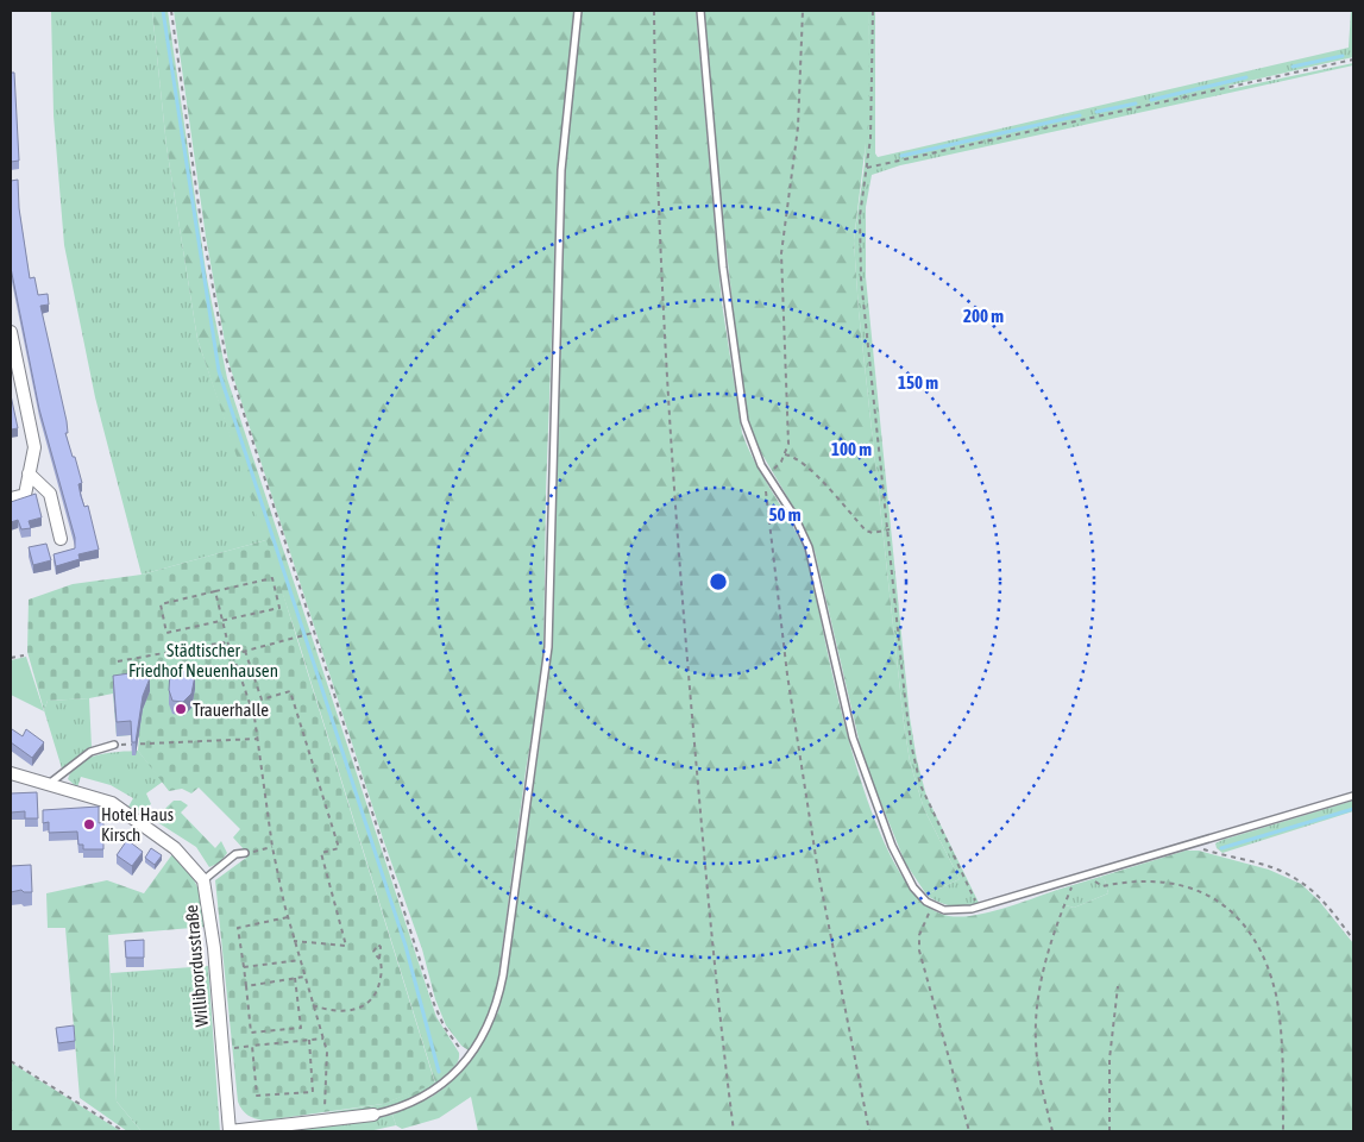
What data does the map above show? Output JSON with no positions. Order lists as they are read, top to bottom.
{
  "streets": {
    "street": ["Willibrordusstraße"]
  },
  "parks": ["Städtischer Friedhof Neuenhausen"],
  "places": ["Trauerhalle", "Hotel Haus Kirsch"],
  "rings": [
    "200 m",
    "150 m",
    "100 m",
    "50 m"
  ]
}
